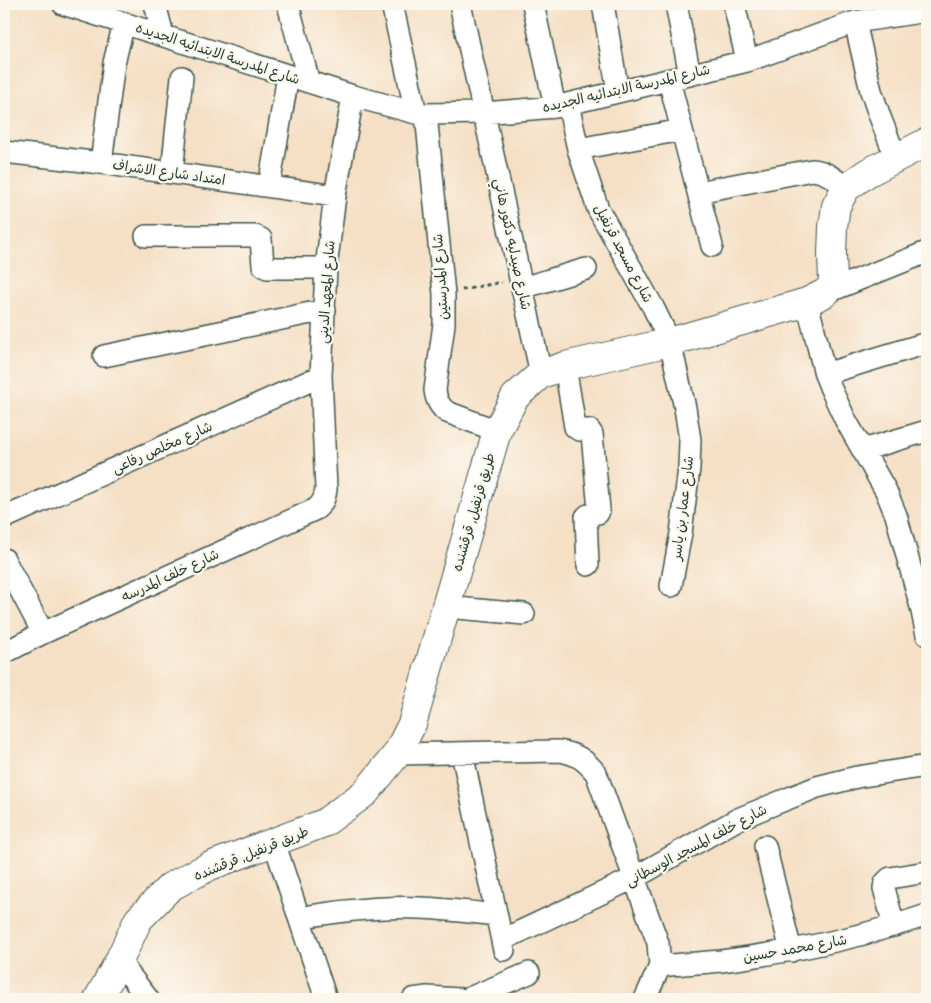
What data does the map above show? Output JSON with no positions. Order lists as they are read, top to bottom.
{
  "streets": {
    "street": [
      "شارع المدرسة الابتدائيه الجديده",
      "امتداد شارع الاشراف",
      "شارع صيدليه دكتور هاني",
      "شارع مسجد قرنفيل",
      "شارع المدرستين",
      "شارع المعهد الدينى",
      "شارع مخلص رفاعى",
      "شارع عمار بن ياسر",
      "طريق قرنفيل, قرقشنده",
      "شارع خلف المدرسه",
      "شارع خلف المسجد الوسطانى",
      "شارع محمد حسين"
    ]
  },
  "crossings": [
    ["شارع المدرسة الابتدائيه الجديده", "شارع صيدليه دكتور هاني"],
    ["شارع المدرسة الابتدائيه الجديده", "شارع مسجد قرنفيل"],
    ["شارع المدرسة الابتدائيه الجديده", "شارع المدرستين"],
    ["شارع المدرسة الابتدائيه الجديده", "شارع المعهد الدينى"],
    ["امتداد شارع الاشراف", "شارع المعهد الدينى"],
    ["شارع صيدليه دكتور هاني", "طريق قرنفيل, قرقشنده"],
    ["شارع مسجد قرنفيل", "شارع عمار بن ياسر"],
    ["شارع مسجد قرنفيل", "طريق قرنفيل, قرقشنده"],
    ["شارع المدرستين", "طريق قرنفيل, قرقشنده"],
    ["شارع المعهد الدينى", "شارع مخلص رفاعى"],
    ["شارع المعهد الدينى", "شارع خلف المدرسه"],
    ["شارع عمار بن ياسر", "طريق قرنفيل, قرقشنده"]
  ]
}
